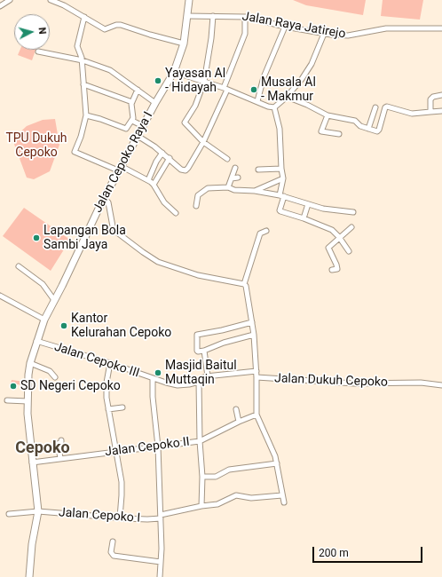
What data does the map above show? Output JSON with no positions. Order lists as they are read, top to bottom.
{
  "streets": {
    "main road": ["Jalan Cepoko Raya I"],
    "street": [
      "Jalan Raya Jatirejo",
      "Jalan Cepoko III",
      "Jalan Dukuh Cepoko",
      "Jalan Cepoko II",
      "Jalan Cepoko I"
    ]
  },
  "crossings": [
    ["Jalan Raya Jatirejo", "Jalan Cepoko Raya I"],
    ["Jalan Cepoko Raya I", "Jalan Cepoko III"],
    ["Jalan Cepoko Raya I", "Jalan Cepoko II"],
    ["Jalan Cepoko Raya I", "Jalan Cepoko I"],
    ["Jalan Dukuh Cepoko", "Jalan Cepoko II"]
  ],
  "districts": ["Cepoko"],
  "parks": ["TPU Dukuh Cepoko"],
  "places": [
    "Yayasan Al - Hidayah",
    "Musala Al - Makmur",
    "Lapangan Bola Sambi Jaya",
    "Kantor Kelurahan Cepoko",
    "Masjid Baitul Muttaqin",
    "SD Negeri Cepoko"
  ],
  "scale_bar": "200 m",
  "north": "right"
}
